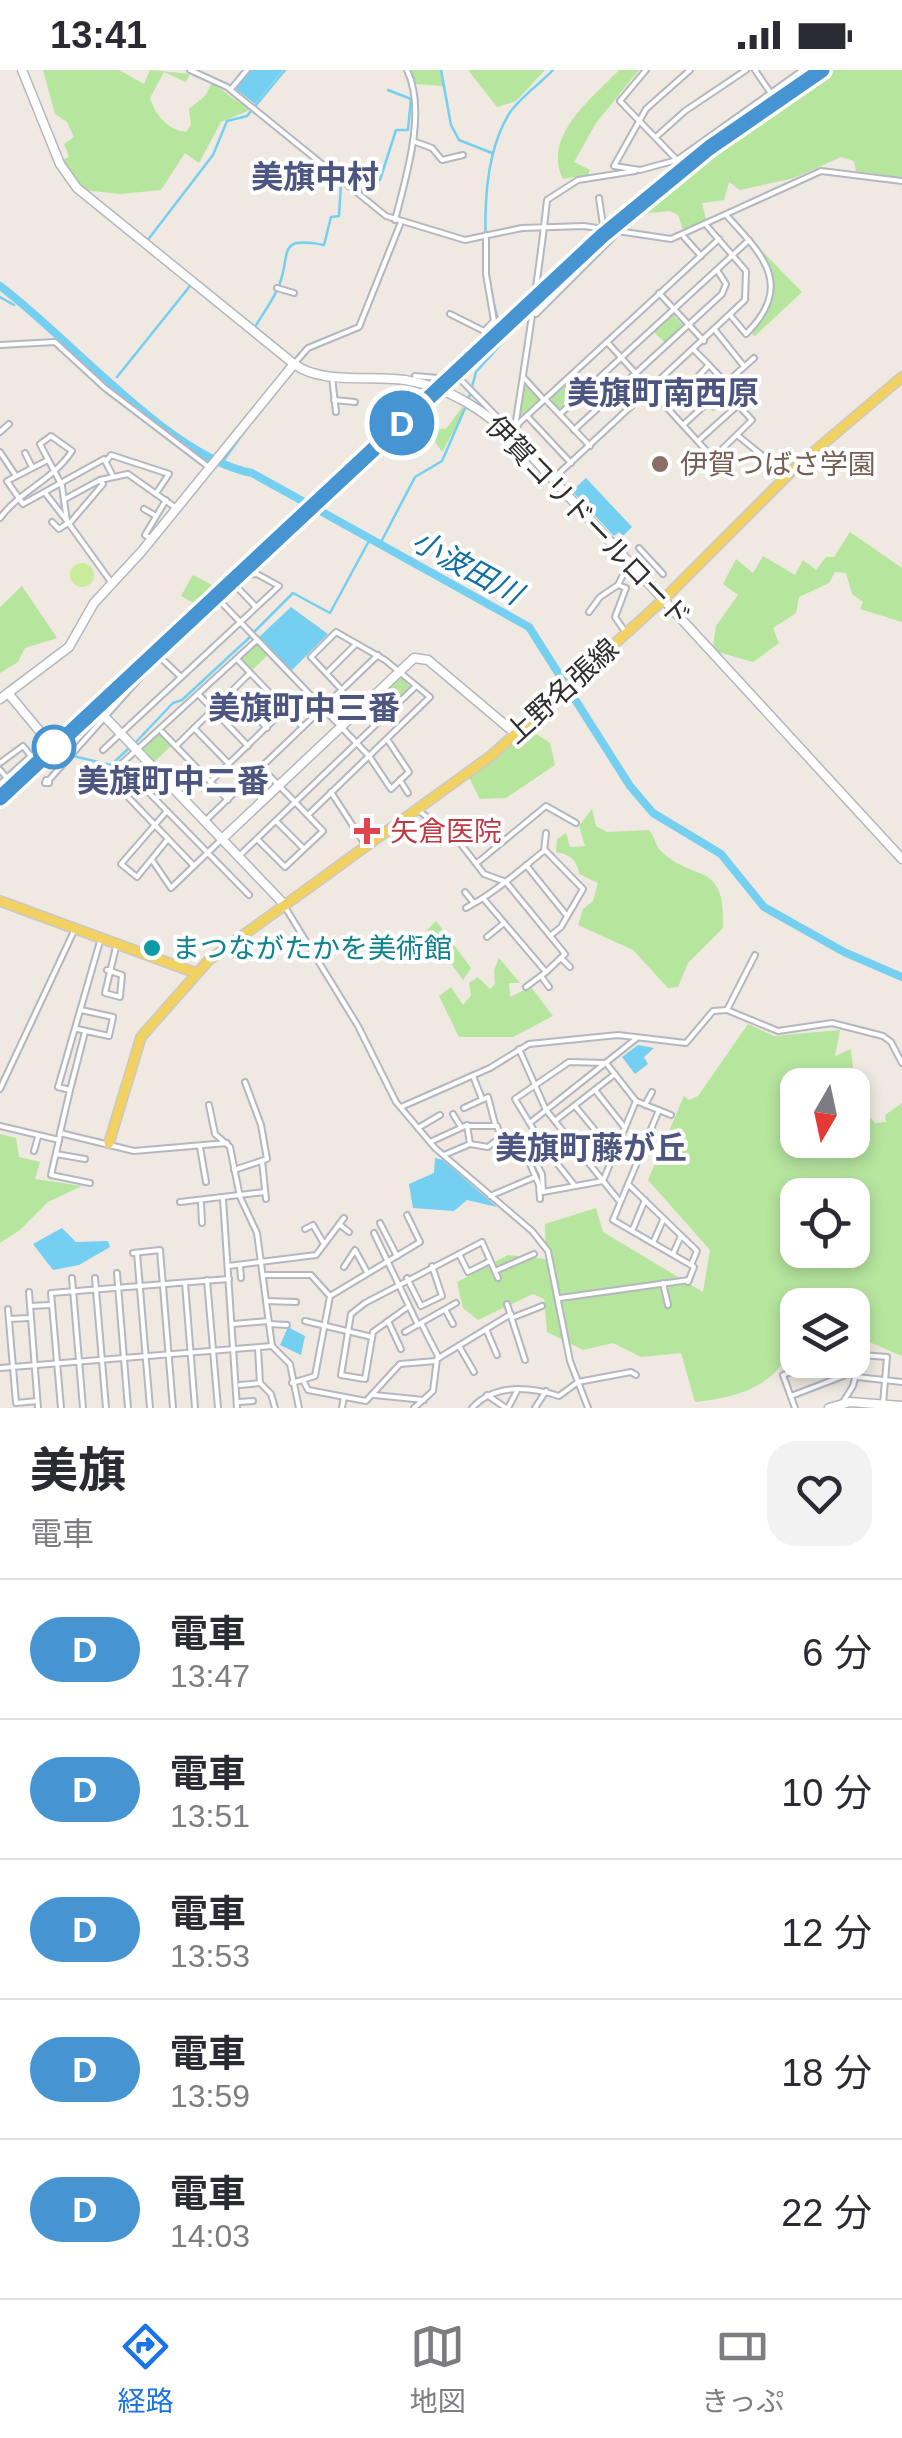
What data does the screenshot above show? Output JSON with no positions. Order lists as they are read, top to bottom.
{
  "streets": {
    "main road": ["上野名張線"],
    "street": ["伊賀コリドールロード"]
  },
  "crossings": [
    ["伊賀コリドールロード", "上野名張線"]
  ],
  "districts": [
    "美旗中村",
    "美旗町南西原",
    "美旗町中三番",
    "美旗町中二番",
    "美旗町藤が丘"
  ],
  "water": ["小波田川"],
  "places": {
    "other": ["伊賀つばさ学園", "まつながたかを美術館"],
    "health": ["矢倉医院"]
  },
  "north": "bottom",
  "page": {
    "status": "13:41",
    "on_map": "D",
    "heading": ["美旗", "電車"],
    "list": [
      {
        "mark": "D",
        "name": "電車",
        "note": "13:47",
        "value": "6 分"
      },
      {
        "mark": "D",
        "name": "電車",
        "note": "13:51",
        "value": "10 分"
      },
      {
        "mark": "D",
        "name": "電車",
        "note": "13:53",
        "value": "12 分"
      },
      {
        "mark": "D",
        "name": "電車",
        "note": "13:59",
        "value": "18 分"
      },
      {
        "mark": "D",
        "name": "電車",
        "note": "14:03",
        "value": "22 分"
      }
    ],
    "tabs": ["経路", "地図", "きっぷ"]
  }
}
